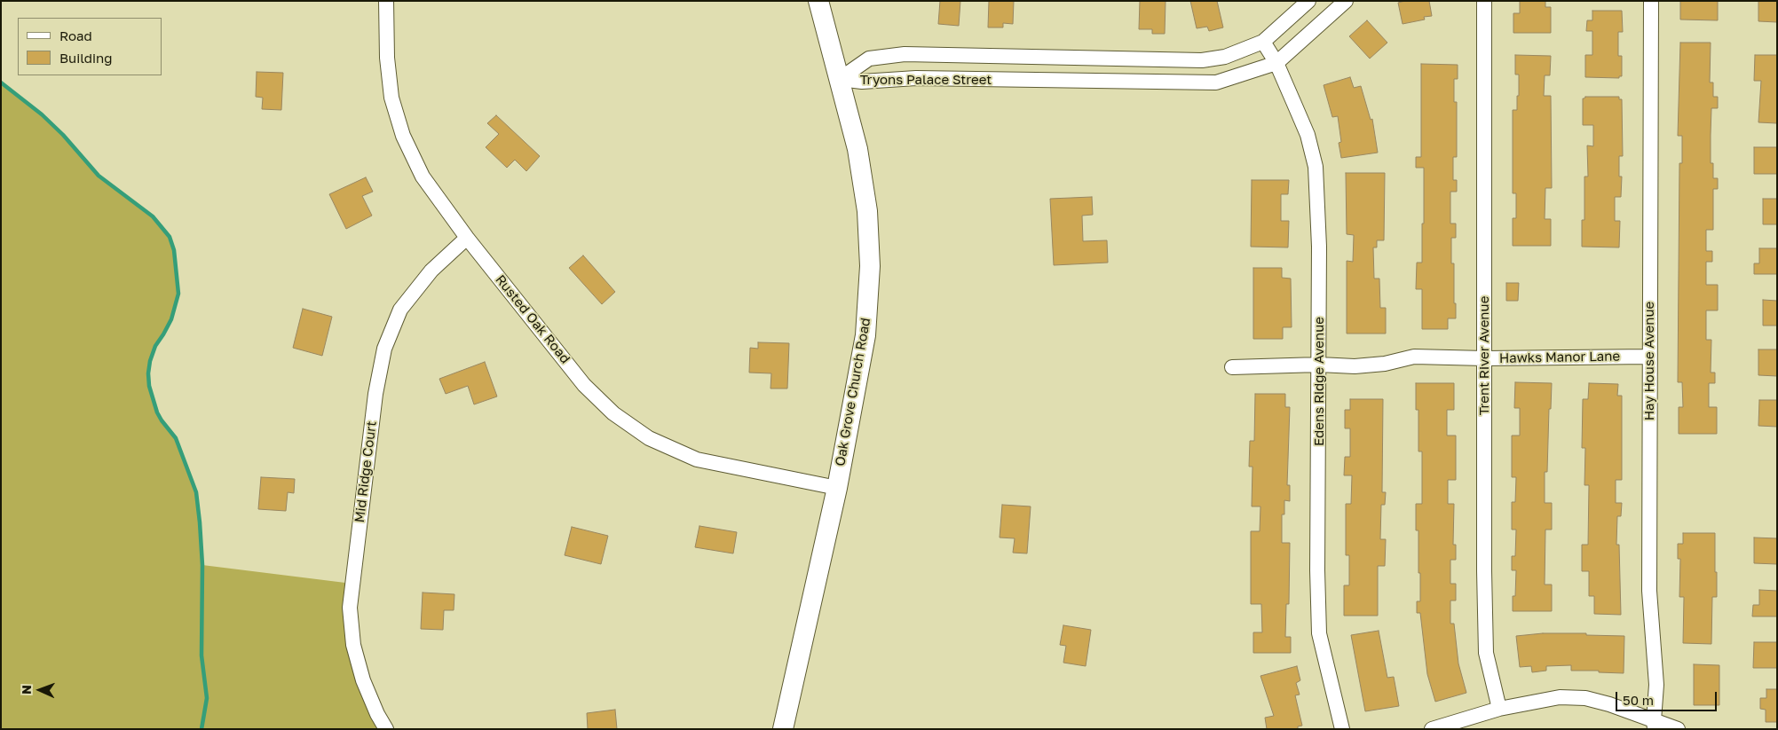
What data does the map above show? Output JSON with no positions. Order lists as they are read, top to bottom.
{
  "streets": {
    "main road": ["Oak Grove Church Road"],
    "street": [
      "Tryons Palace Street",
      "Rusted Oak Road",
      "Trent River Avenue",
      "Hawks Manor Lane",
      "Hay House Avenue",
      "Edens Ridge Avenue",
      "Mid Ridge Court"
    ]
  },
  "crossings": [
    ["Tryons Palace Street", "Edens Ridge Avenue"],
    ["Tryons Palace Street", "Oak Grove Church Road"],
    ["Rusted Oak Road", "Oak Grove Church Road"],
    ["Rusted Oak Road", "Mid Ridge Court"],
    ["Trent River Avenue", "Hawks Manor Lane"],
    ["Hawks Manor Lane", "Hay House Avenue"],
    ["Hawks Manor Lane", "Edens Ridge Avenue"]
  ],
  "legend": ["Road", "Building"],
  "scale_bar": "50 m",
  "north": "left"
}
